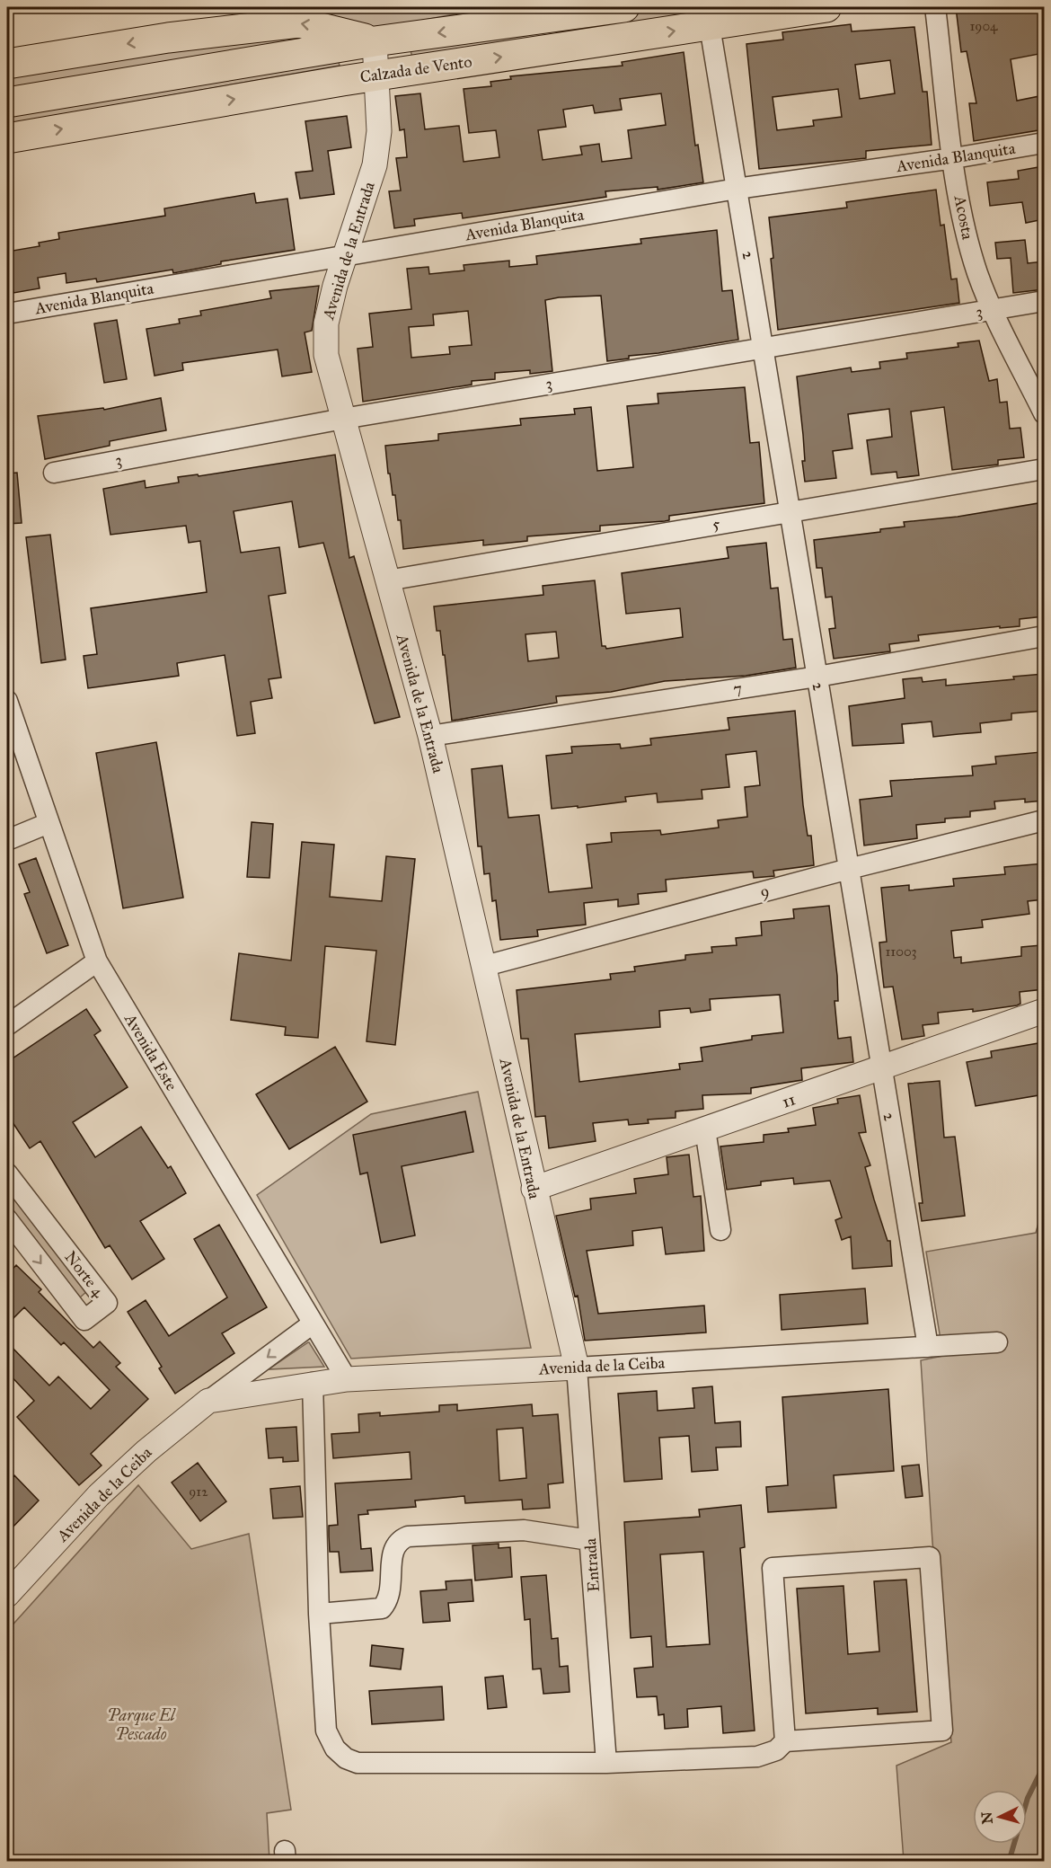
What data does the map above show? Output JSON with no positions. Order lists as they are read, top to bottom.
{
  "streets": {
    "main road": ["Calzada de Vento"],
    "street": [
      "Avenida Blanquita",
      "Acosta",
      "Avenida de la Entrada",
      "2",
      "3",
      "5",
      "7",
      "9",
      "Avenida Este",
      "11",
      "Norte 4",
      "Avenida de la Ceiba",
      "Entrada"
    ]
  },
  "crossings": [
    ["Calzada de Vento", "Avenida de la Entrada"],
    ["Calzada de Vento", "2"],
    ["Avenida Blanquita", "Acosta"],
    ["Avenida Blanquita", "Avenida de la Entrada"],
    ["Avenida Blanquita", "2"],
    ["Acosta", "3"],
    ["Avenida de la Entrada", "3"],
    ["Avenida de la Entrada", "5"],
    ["Avenida de la Entrada", "7"],
    ["Avenida de la Entrada", "9"],
    ["Avenida de la Entrada", "11"],
    ["Avenida de la Entrada", "Avenida de la Ceiba"],
    ["Avenida de la Entrada", "Entrada"],
    ["2", "3"],
    ["2", "5"],
    ["2", "7"],
    ["2", "9"],
    ["2", "11"],
    ["2", "Avenida de la Ceiba"],
    ["Avenida Este", "Avenida de la Ceiba"],
    ["Avenida de la Ceiba", "Entrada"]
  ],
  "parks": ["Parque El Pescado"],
  "house_numbers": ["1904", "11003", "912"],
  "north": "left"
}
